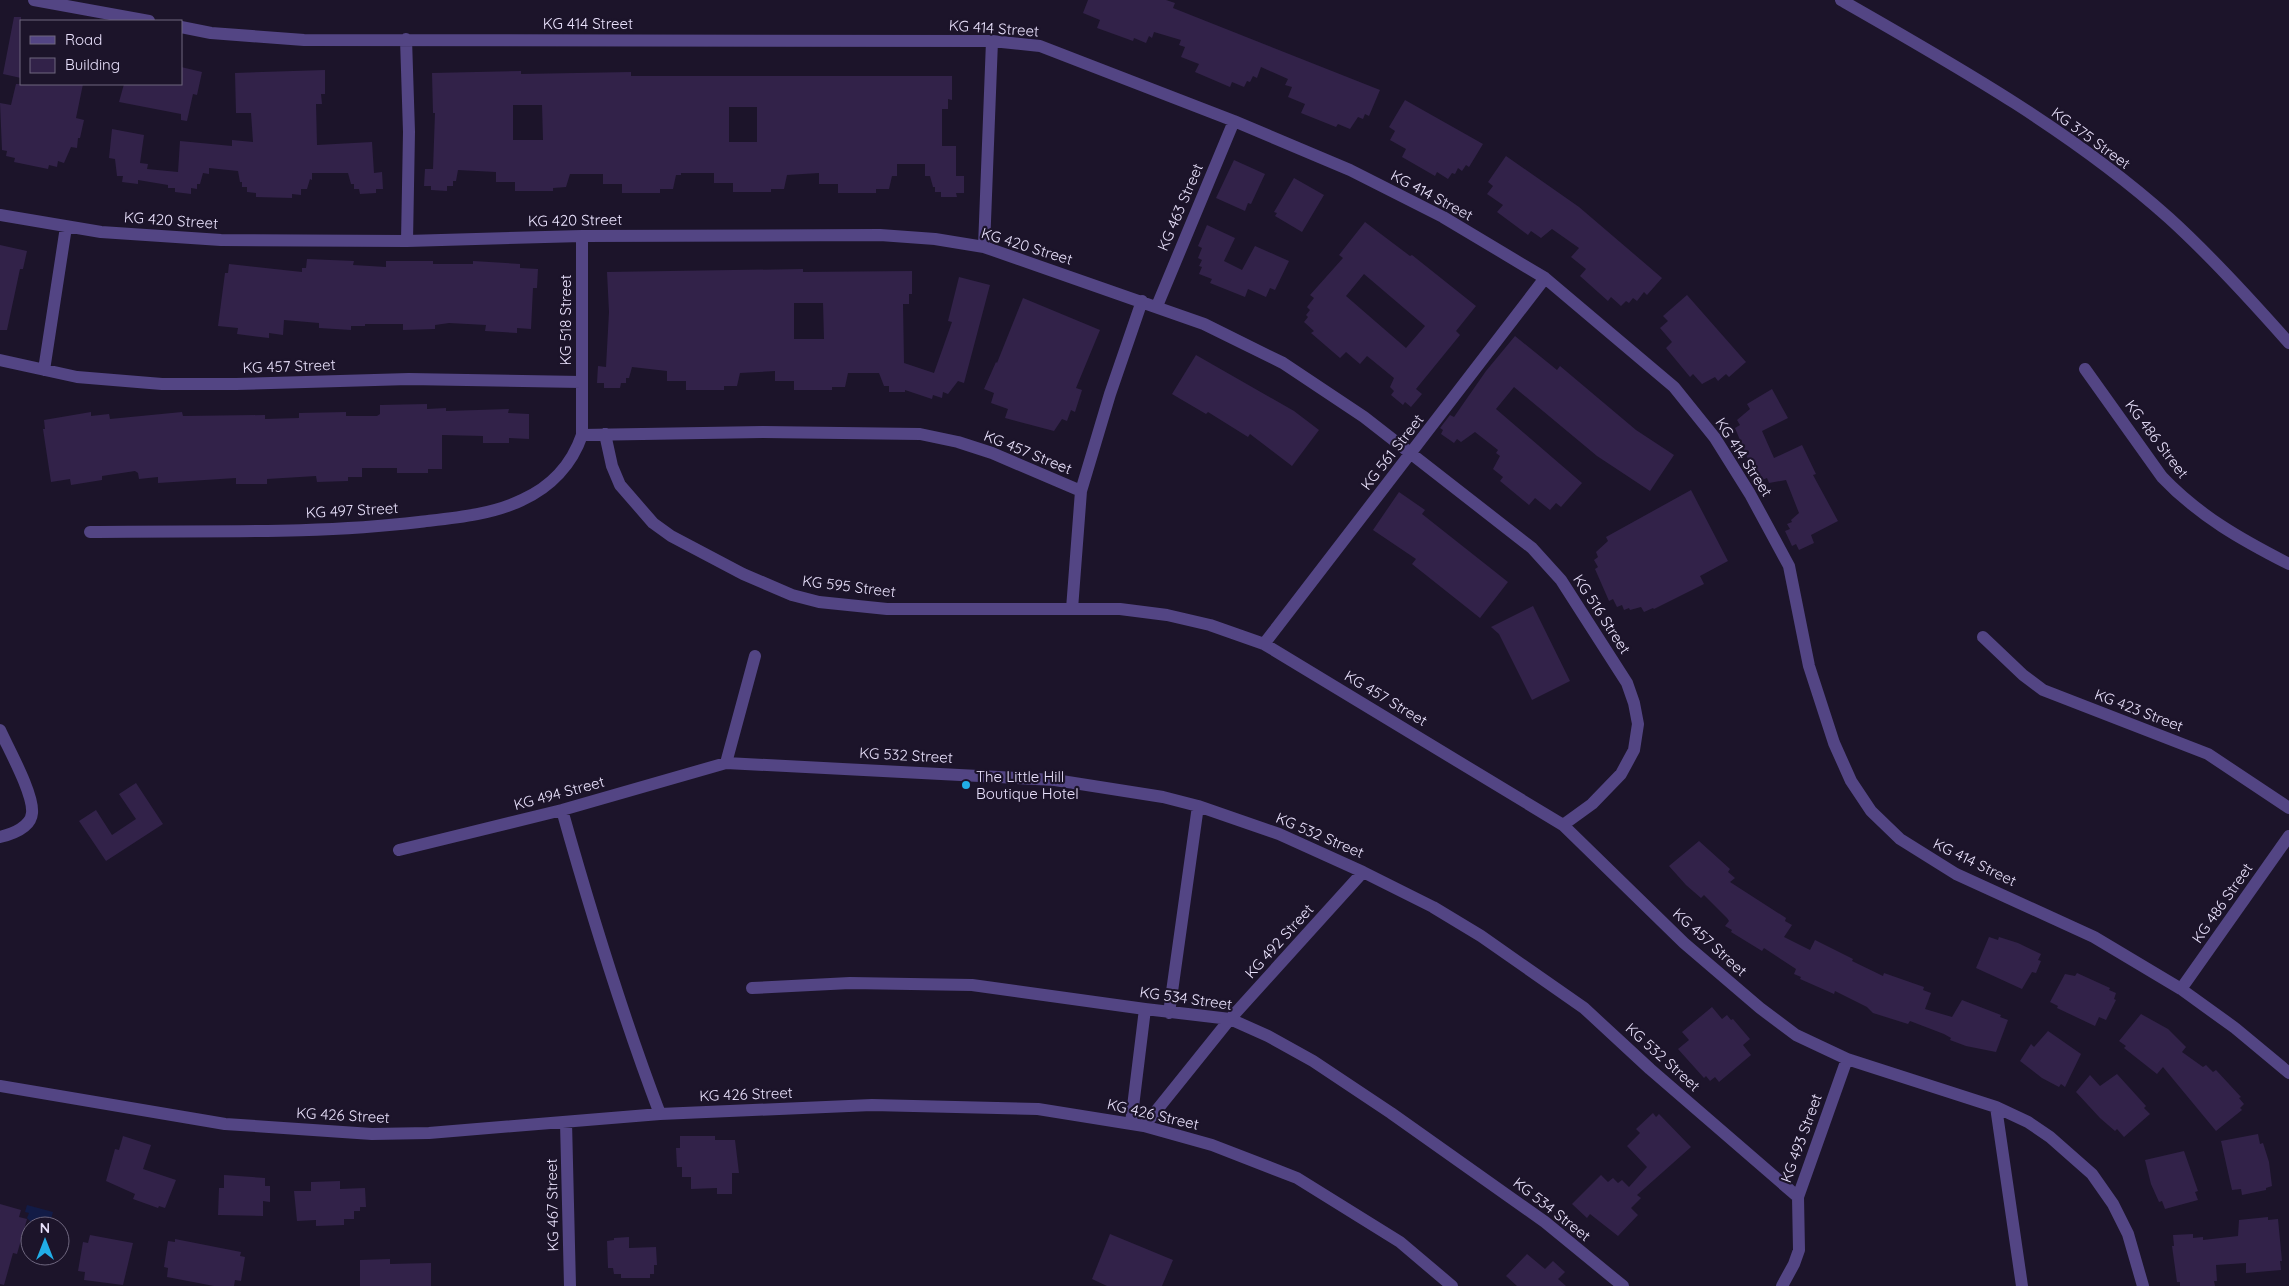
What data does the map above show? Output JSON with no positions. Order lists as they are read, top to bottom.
{
  "streets": {
    "street": [
      "KG 414 Street",
      "KG 375 Street",
      "KG 463 Street",
      "KG 420 Street",
      "KG 518 Street",
      "KG 457 Street",
      "KG 486 Street",
      "KG 561 Street",
      "KG 497 Street",
      "KG 595 Street",
      "KG 516 Street",
      "KG 423 Street",
      "KG 532 Street",
      "KG 494 Street",
      "KG 492 Street",
      "KG 534 Street",
      "KG 426 Street",
      "KG 493 Street",
      "KG 467 Street"
    ]
  },
  "crossings": [
    ["KG 414 Street", "KG 463 Street"],
    ["KG 414 Street", "KG 486 Street"],
    ["KG 414 Street", "KG 561 Street"],
    ["KG 463 Street", "KG 420 Street"],
    ["KG 463 Street", "KG 516 Street"],
    ["KG 420 Street", "KG 518 Street"],
    ["KG 420 Street", "KG 516 Street"],
    ["KG 518 Street", "KG 457 Street"],
    ["KG 518 Street", "KG 497 Street"],
    ["KG 457 Street", "KG 561 Street"],
    ["KG 457 Street", "KG 497 Street"],
    ["KG 457 Street", "KG 595 Street"],
    ["KG 457 Street", "KG 516 Street"],
    ["KG 457 Street", "KG 493 Street"],
    ["KG 561 Street", "KG 516 Street"],
    ["KG 532 Street", "KG 494 Street"],
    ["KG 532 Street", "KG 492 Street"],
    ["KG 532 Street", "KG 493 Street"],
    ["KG 492 Street", "KG 534 Street"],
    ["KG 492 Street", "KG 426 Street"],
    ["KG 426 Street", "KG 467 Street"]
  ],
  "places": ["The Little Hill Boutique Hotel"],
  "legend": ["Road", "Building"],
  "north": "top"
}
